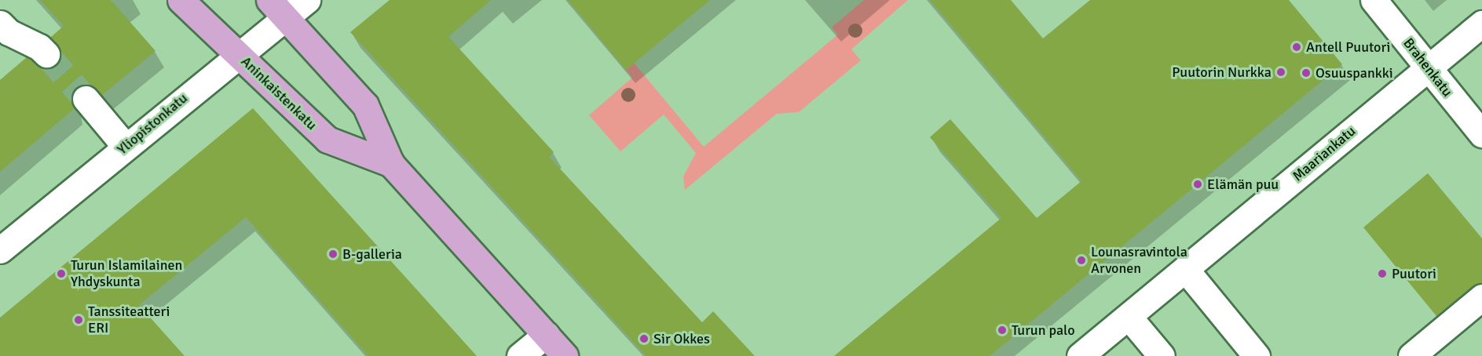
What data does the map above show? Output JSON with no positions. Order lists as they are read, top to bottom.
{
  "streets": {
    "main road": ["Aninkaistenkatu"],
    "street": ["Brahenkatu", "Yliopistonkatu", "Maariankatu"]
  },
  "crossings": [
    ["Brahenkatu", "Maariankatu"],
    ["Aninkaistenkatu", "Yliopistonkatu"]
  ],
  "places": [
    "Antell Puutori",
    "Puutorin Nurkka",
    "Osuuspankki",
    "Elämän puu",
    "B-galleria",
    "Lounasravintola Arvonen",
    "Turun Islamilainen Yhdyskunta",
    "Puutori",
    "Tanssiteatteri ERI",
    "Turun palo",
    "Sir Okkes"
  ]
}
